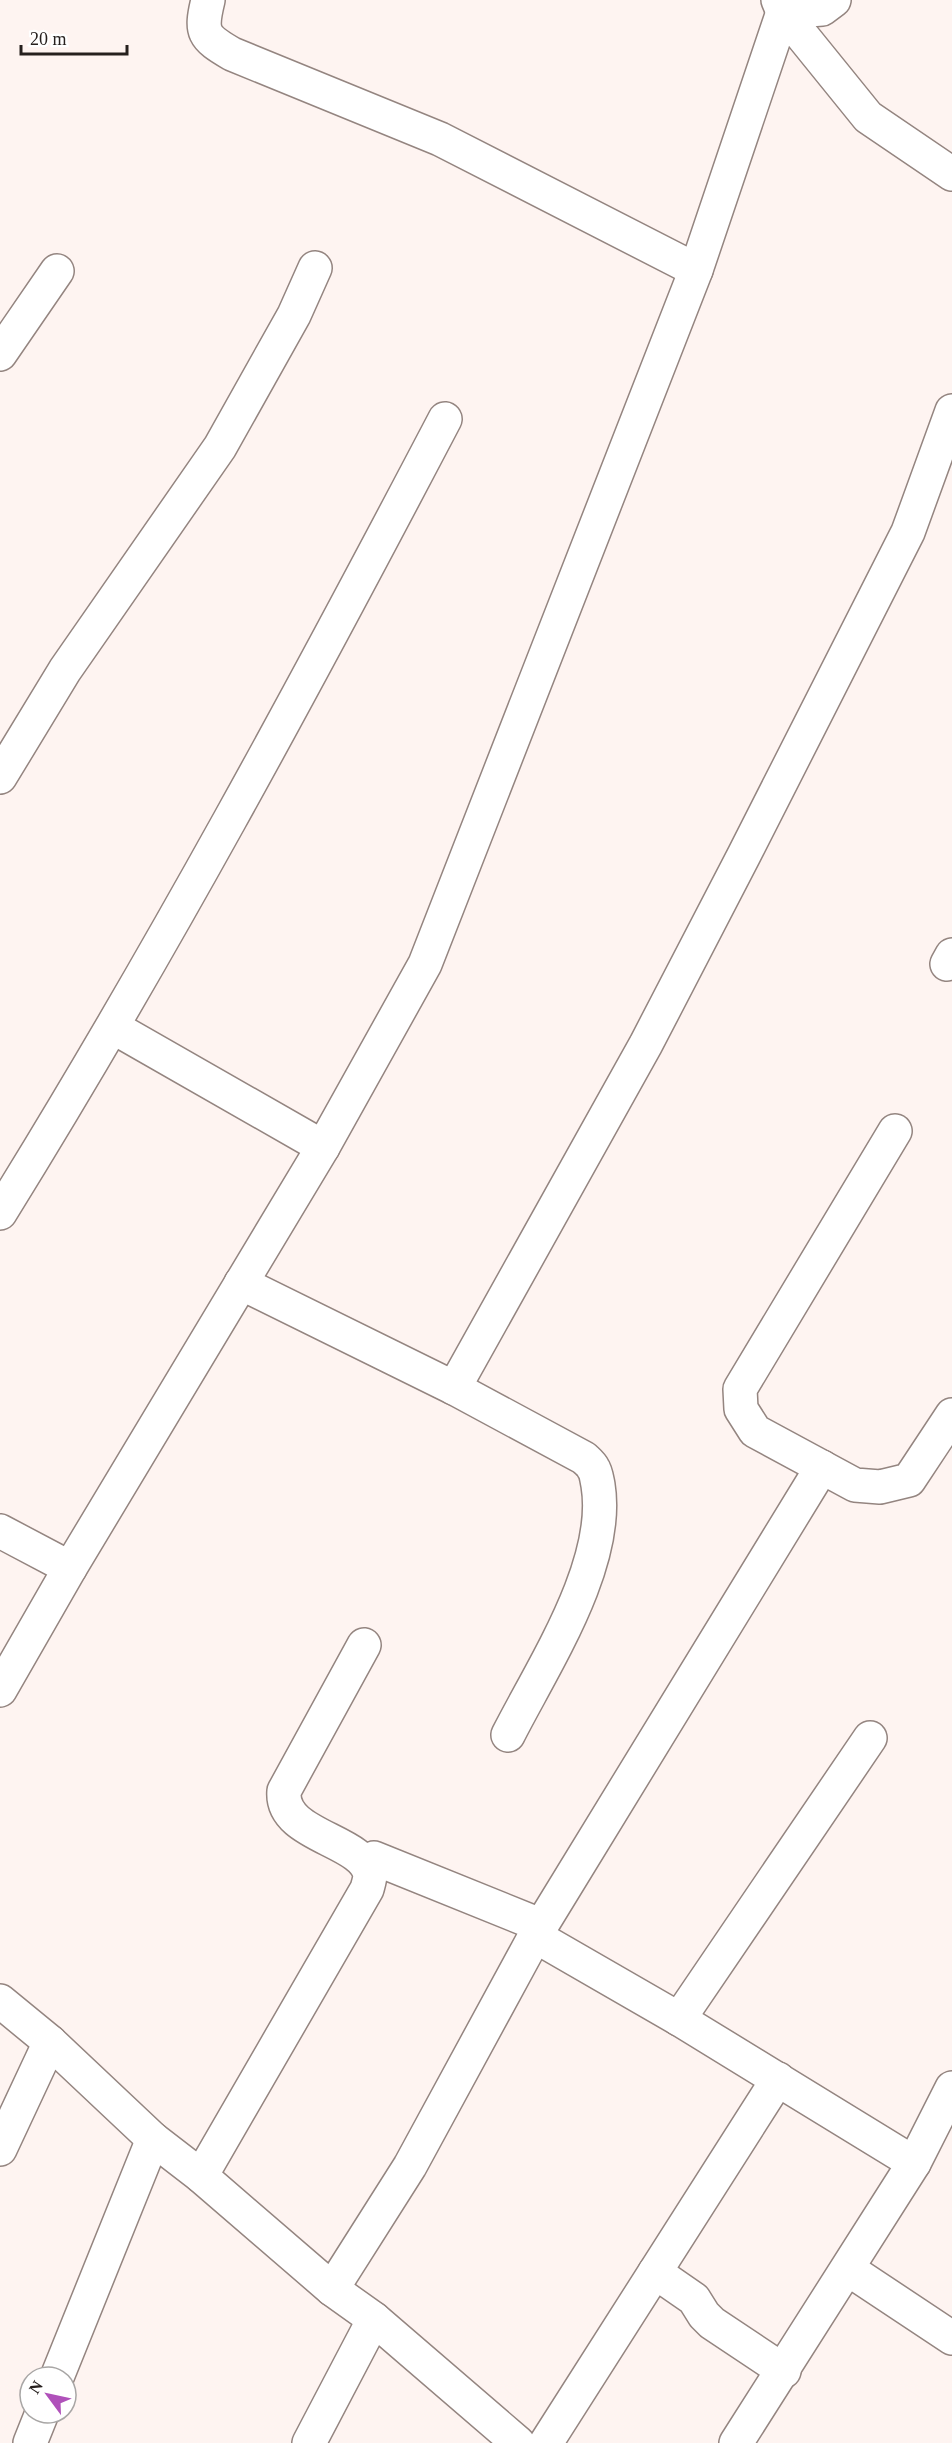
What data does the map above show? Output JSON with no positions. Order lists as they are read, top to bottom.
{
  "scale_bar": "20 m",
  "north": "top left"
}
